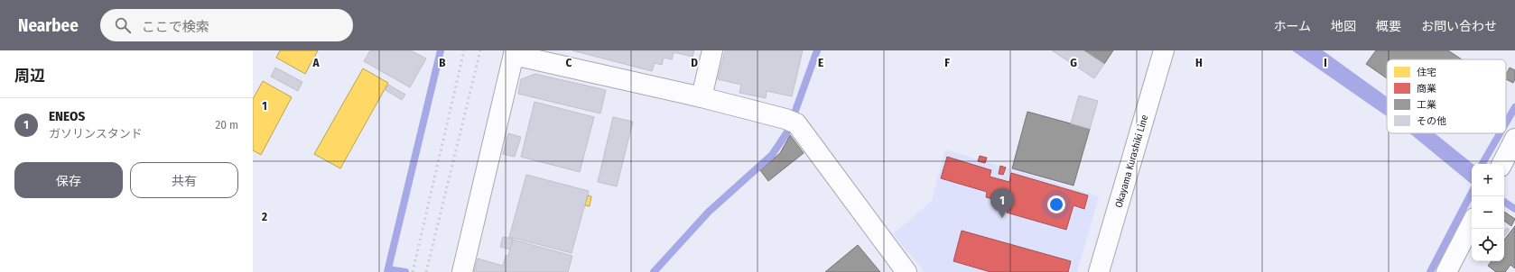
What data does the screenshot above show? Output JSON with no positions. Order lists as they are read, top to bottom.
{
  "streets": {
    "street": ["Okayama Kurashiki Line"]
  },
  "legend": [
    "住宅",
    "商業",
    "工業",
    "その他"
  ],
  "page": {
    "header": "Nearbee",
    "search": "ここで検索",
    "nav": [
      "ホーム",
      "地図",
      "概要",
      "お問い合わせ"
    ],
    "heading": "周辺",
    "list": [
      {
        "mark": "1",
        "name": "ENEOS",
        "note": "ガソリンスタンド",
        "value": "20 m"
      }
    ],
    "buttons": ["保存", "共有"],
    "map_buttons": ["+", "−"],
    "pins": "1"
  },
  "grid": {
    "columns": [
      "A",
      "B",
      "C",
      "D",
      "E",
      "F",
      "G",
      "H",
      "I"
    ],
    "rows": ["1", "2"]
  }
}
